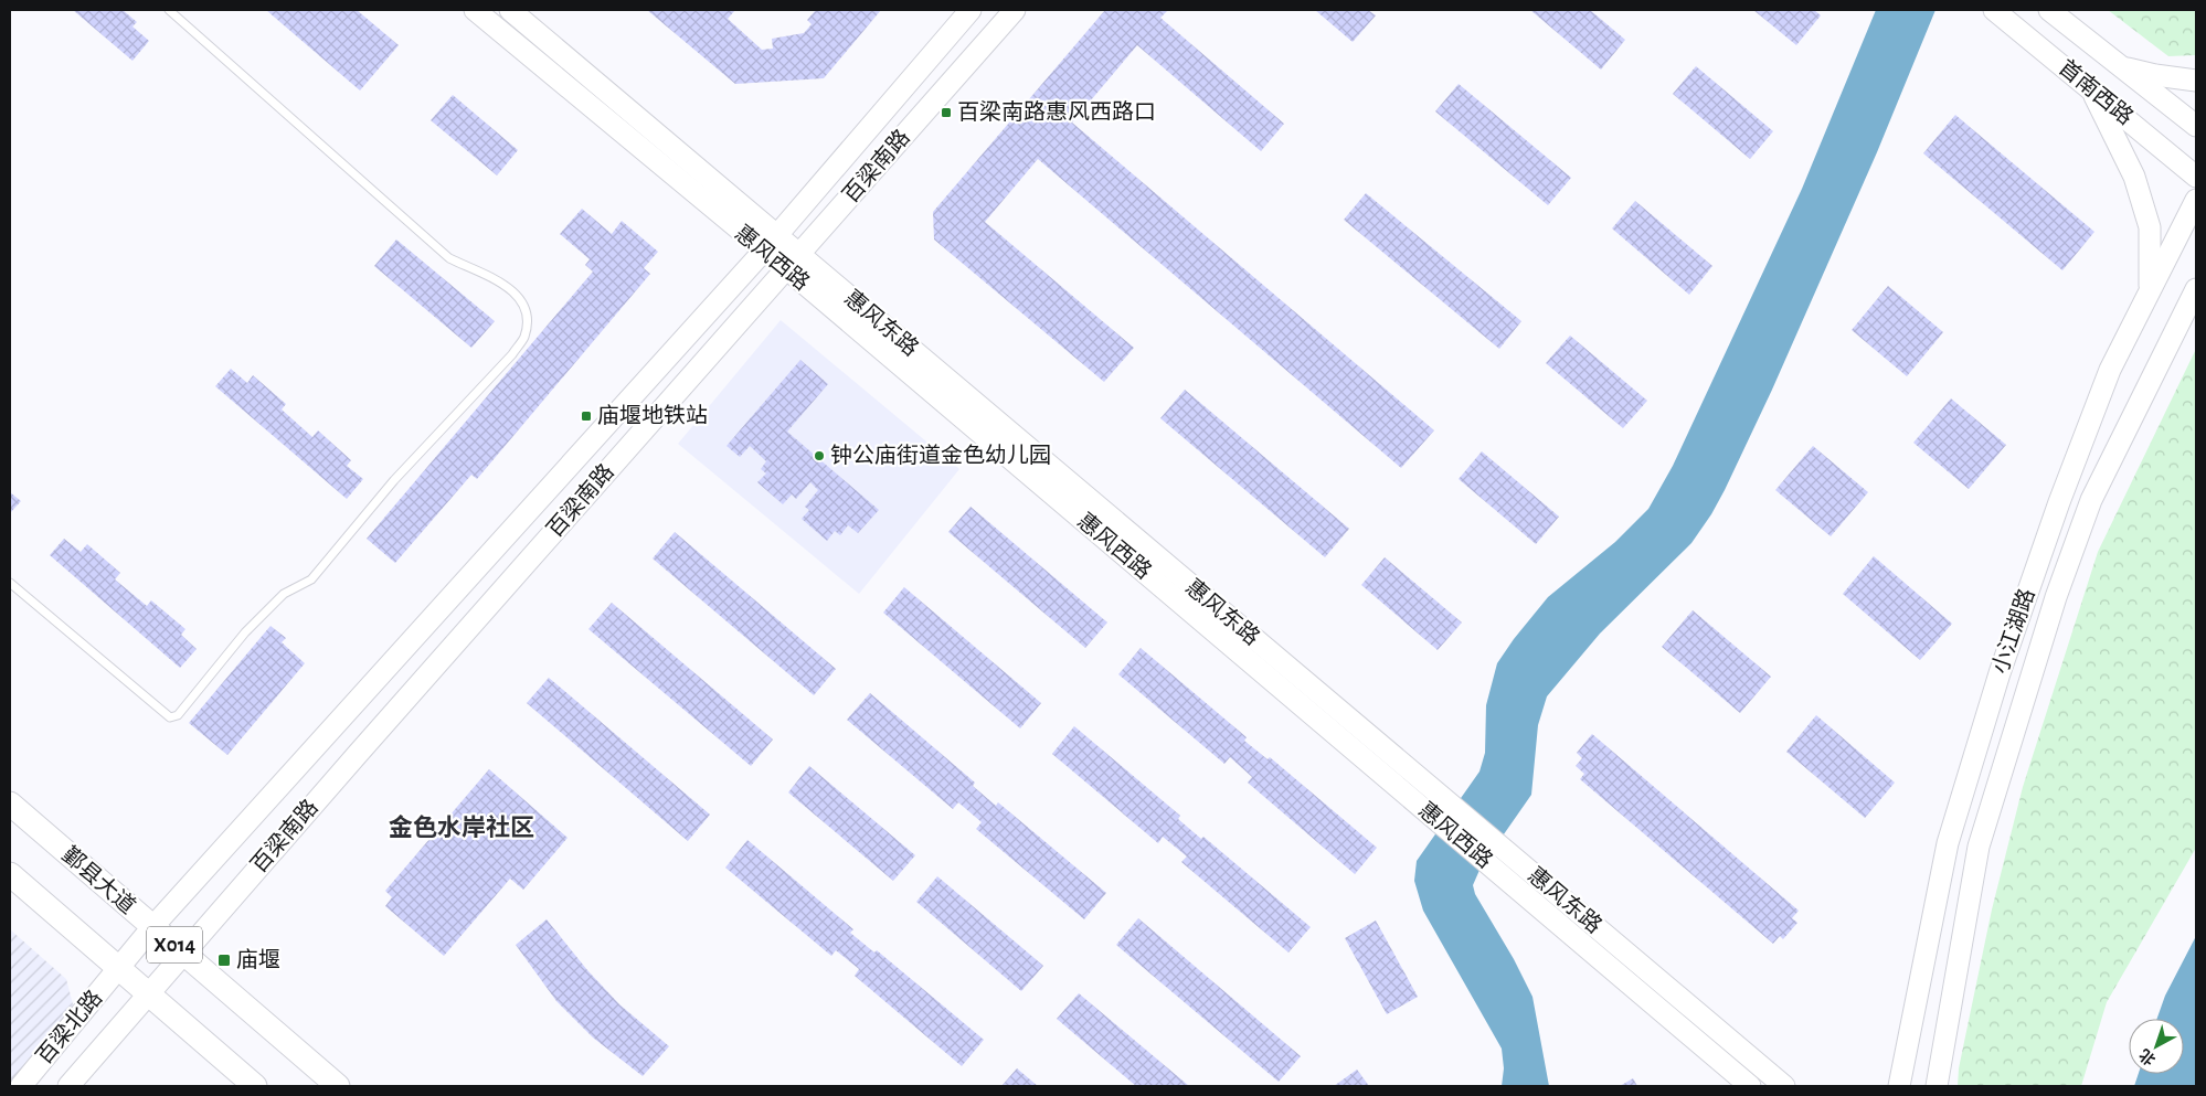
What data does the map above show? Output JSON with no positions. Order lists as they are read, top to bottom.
{
  "streets": {
    "main road": ["鄞县大道", "X014"],
    "street": [
      "首南西路",
      "百梁南路",
      "惠风西路",
      "惠风东路",
      "小江湖路",
      "百梁北路"
    ]
  },
  "crossings": [
    ["百梁南路", "惠风西路"],
    ["百梁南路", "惠风东路"],
    ["百梁南路", "鄞县大道"],
    ["百梁南路", "X014"],
    ["百梁南路", "百梁北路"],
    ["惠风西路", "惠风东路"],
    ["X014", "百梁北路"]
  ],
  "districts": ["金色水岸社区"],
  "places": {
    "transit": ["百梁南路惠风西路口", "庙堰地铁站", "庙堰"],
    "other": ["钟公庙街道金色幼儿园"]
  },
  "north": "bottom left"
}
